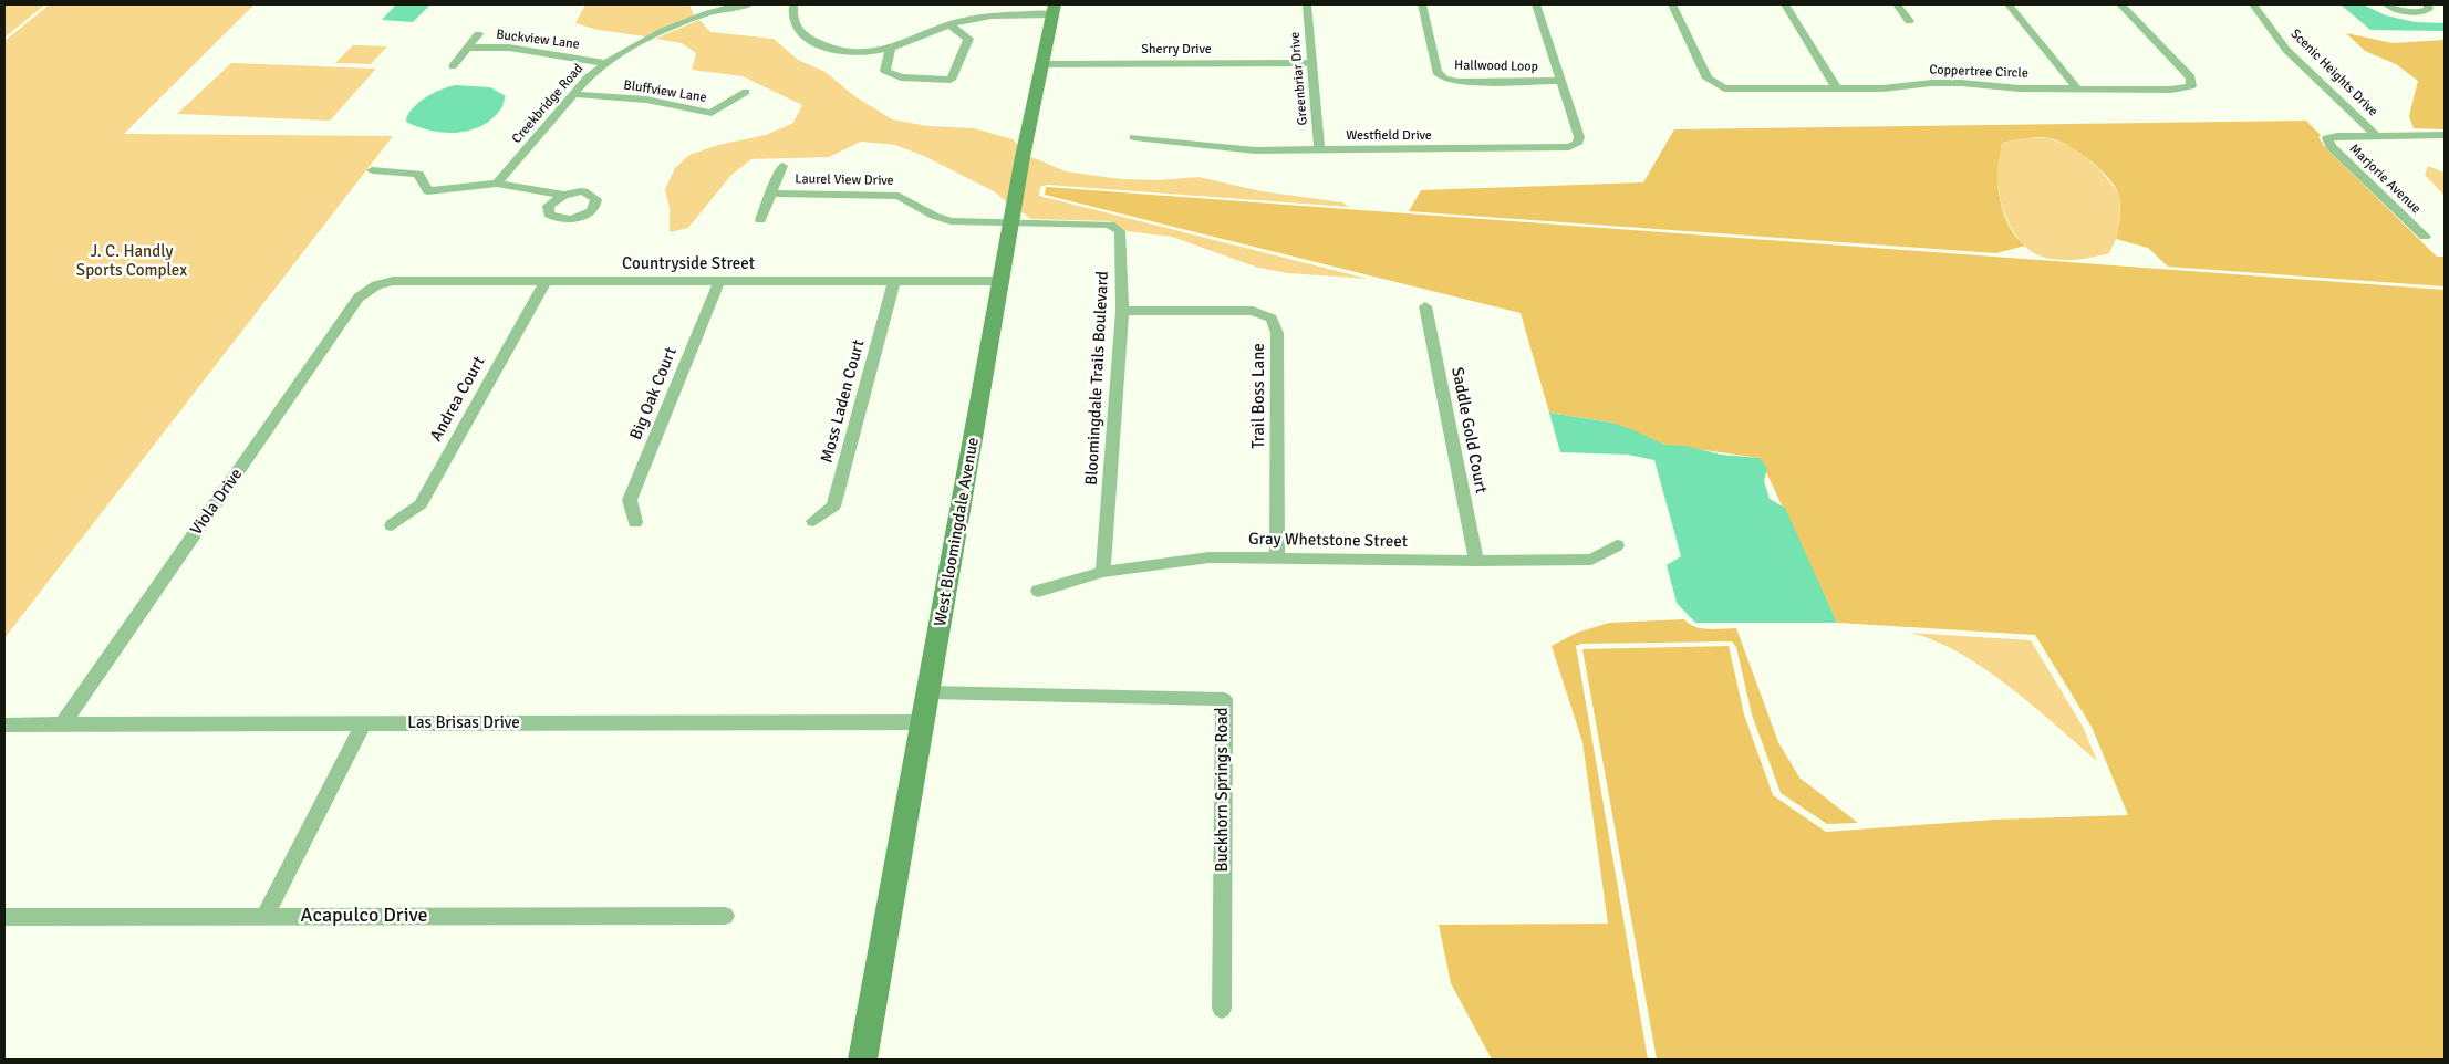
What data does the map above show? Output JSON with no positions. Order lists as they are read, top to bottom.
{
  "streets": {
    "main road": ["West Bloomingdale Avenue"],
    "street": [
      "Buckview Lane",
      "Sherry Drive",
      "Hallwood Loop",
      "Coppertree Circle",
      "Scenic Heights Drive",
      "Greenbriar Drive",
      "Bluffview Lane",
      "Creekbridge Road",
      "Westfield Drive",
      "Marjorie Avenue",
      "Laurel View Drive",
      "Countryside Street",
      "Bloomingdale Trails Boulevard",
      "Big Oak Court",
      "Trail Boss Lane",
      "Andrea Court",
      "Moss Laden Court",
      "Saddle Gold Court",
      "Viola Drive",
      "Gray Whetstone Street",
      "Las Brisas Drive",
      "Buckhorn Springs Road",
      "Acapulco Drive"
    ]
  },
  "crossings": [
    ["Buckview Lane", "Creekbridge Road"],
    ["Sherry Drive", "Greenbriar Drive"],
    ["Sherry Drive", "West Bloomingdale Avenue"],
    ["Hallwood Loop", "Westfield Drive"],
    ["Scenic Heights Drive", "Marjorie Avenue"],
    ["Greenbriar Drive", "Westfield Drive"],
    ["Bluffview Lane", "Creekbridge Road"],
    ["Laurel View Drive", "Bloomingdale Trails Boulevard"],
    ["Laurel View Drive", "West Bloomingdale Avenue"],
    ["Countryside Street", "Big Oak Court"],
    ["Countryside Street", "Andrea Court"],
    ["Countryside Street", "Moss Laden Court"],
    ["Countryside Street", "Viola Drive"],
    ["Countryside Street", "West Bloomingdale Avenue"],
    ["Bloomingdale Trails Boulevard", "Trail Boss Lane"],
    ["Bloomingdale Trails Boulevard", "West Bloomingdale Avenue"],
    ["Bloomingdale Trails Boulevard", "Gray Whetstone Street"],
    ["Trail Boss Lane", "Gray Whetstone Street"],
    ["Saddle Gold Court", "Gray Whetstone Street"],
    ["Viola Drive", "Las Brisas Drive"],
    ["West Bloomingdale Avenue", "Las Brisas Drive"],
    ["West Bloomingdale Avenue", "Buckhorn Springs Road"]
  ],
  "parks": ["J. C. Handly Sports Complex"]
}
